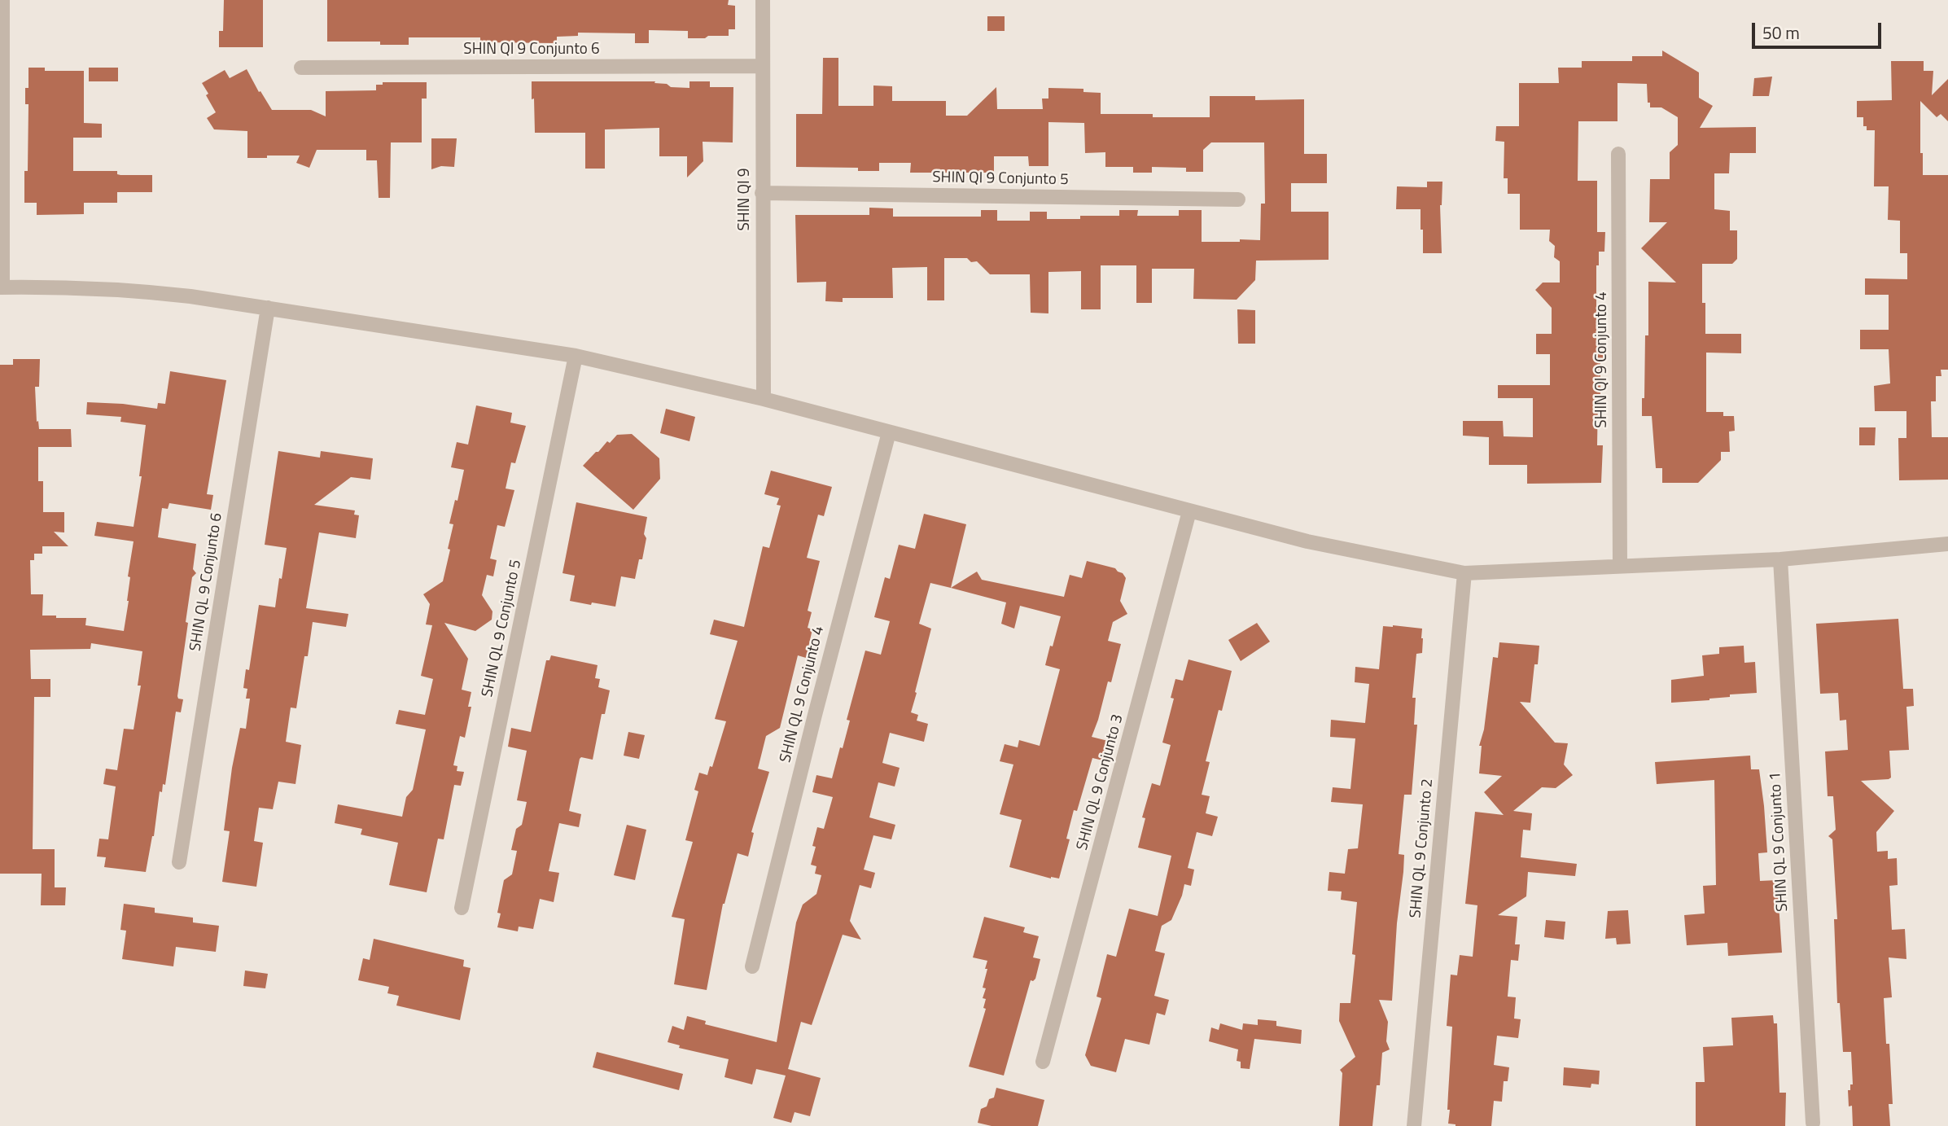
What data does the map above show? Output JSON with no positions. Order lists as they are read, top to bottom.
{
  "streets": {
    "street": [
      "SHIN QI 9 Conjunto 6",
      "SHIN QI 9 Conjunto 5",
      "SHIN QI 9",
      "SHIN QI 9 Conjunto 4",
      "SHIN QL 9 Conjunto 6",
      "SHIN QL 9 Conjunto 5",
      "SHIN QL 9 Conjunto 4",
      "SHIN QL 9 Conjunto 3",
      "SHIN QL 9 Conjunto 1",
      "SHIN QL 9 Conjunto 2"
    ]
  },
  "crossings": [
    ["SHIN QI 9 Conjunto 6", "SHIN QI 9"],
    ["SHIN QI 9 Conjunto 5", "SHIN QI 9"]
  ],
  "scale_bar": "50 m"
}
